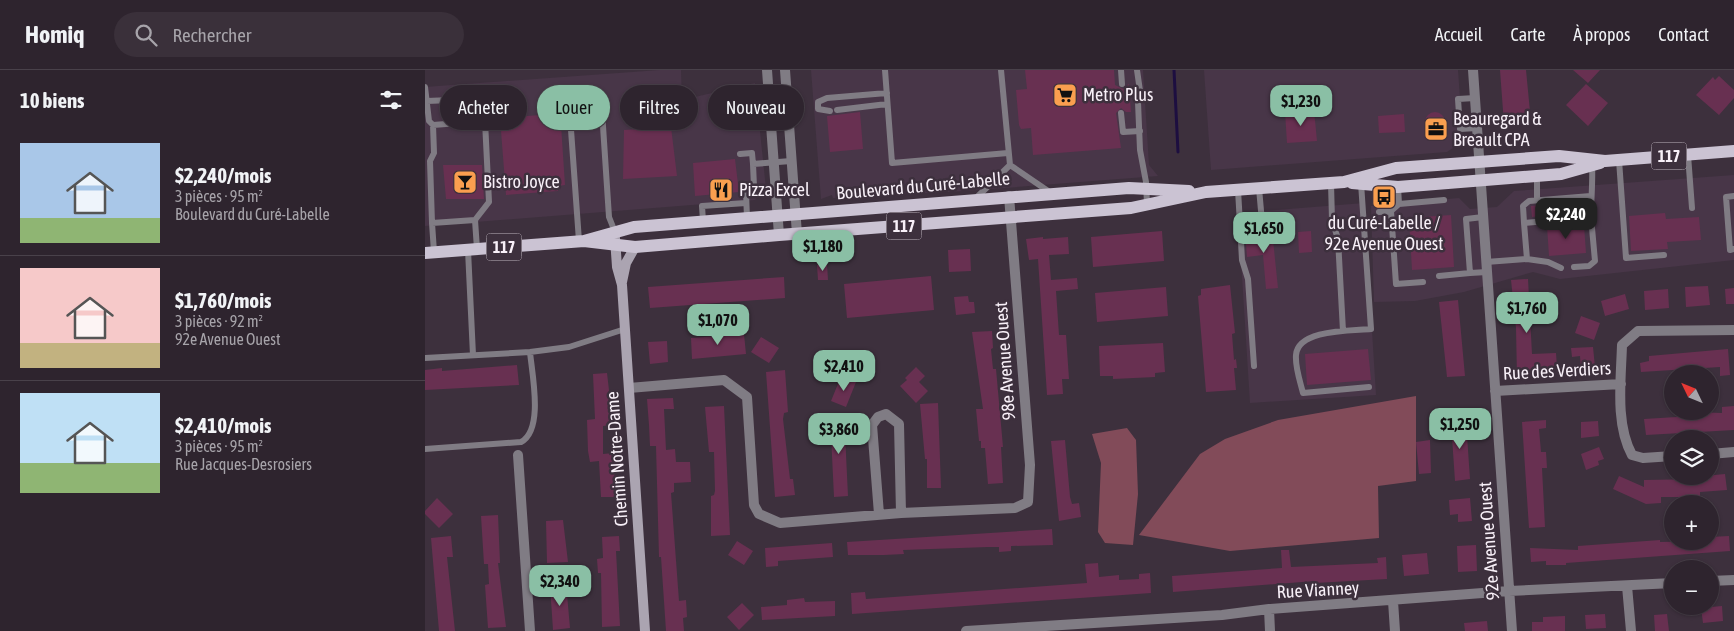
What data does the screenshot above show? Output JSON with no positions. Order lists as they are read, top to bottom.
{
  "streets": {
    "main road": ["117", "Boulevard du Curé-Labelle"],
    "street": [
      "98e Avenue Ouest",
      "Rue des Verdiers",
      "Chemin Notre-Dame",
      "92e Avenue Ouest",
      "Rue Vianney"
    ]
  },
  "crossings": [
    ["Boulevard du Curé-Labelle", "98e Avenue Ouest"],
    ["Boulevard du Curé-Labelle", "Chemin Notre-Dame"],
    ["Boulevard du Curé-Labelle", "92e Avenue Ouest"],
    ["Rue des Verdiers", "92e Avenue Ouest"],
    ["92e Avenue Ouest", "Rue Vianney"]
  ],
  "places": {
    "supermarket": ["Metro Plus"],
    "office": ["Beauregard & Breault CPA"],
    "bar": ["Bistro Joyce"],
    "restaurant": ["Pizza Excel"],
    "bus stop": ["du Curé-Labelle / 92e Avenue Ouest"]
  },
  "north": "top left",
  "page": {
    "header": "Homiq",
    "search": "Rechercher",
    "nav": [
      "Accueil",
      "Carte",
      "À propos",
      "Contact"
    ],
    "heading": "10 biens",
    "price": [
      "$1,230",
      "$2,240",
      "$1,650",
      "$1,180",
      "$1,760",
      "$1,070",
      "$2,410",
      "$1,250",
      "$3,860",
      "$2,340"
    ],
    "chip": [
      "Acheter",
      "Louer",
      "Filtres",
      "Nouveau"
    ],
    "list": [
      {
        "name": "$2,240/mois",
        "note": "3 pièces · 95 m² · Boulevard du Curé-Labelle"
      },
      {
        "name": "$1,760/mois",
        "note": "3 pièces · 92 m² · 92e Avenue Ouest"
      },
      {
        "name": "$2,410/mois",
        "note": "3 pièces · 95 m² · Rue Jacques-Desrosiers"
      }
    ],
    "map_buttons": ["+", "−"]
  }
}
